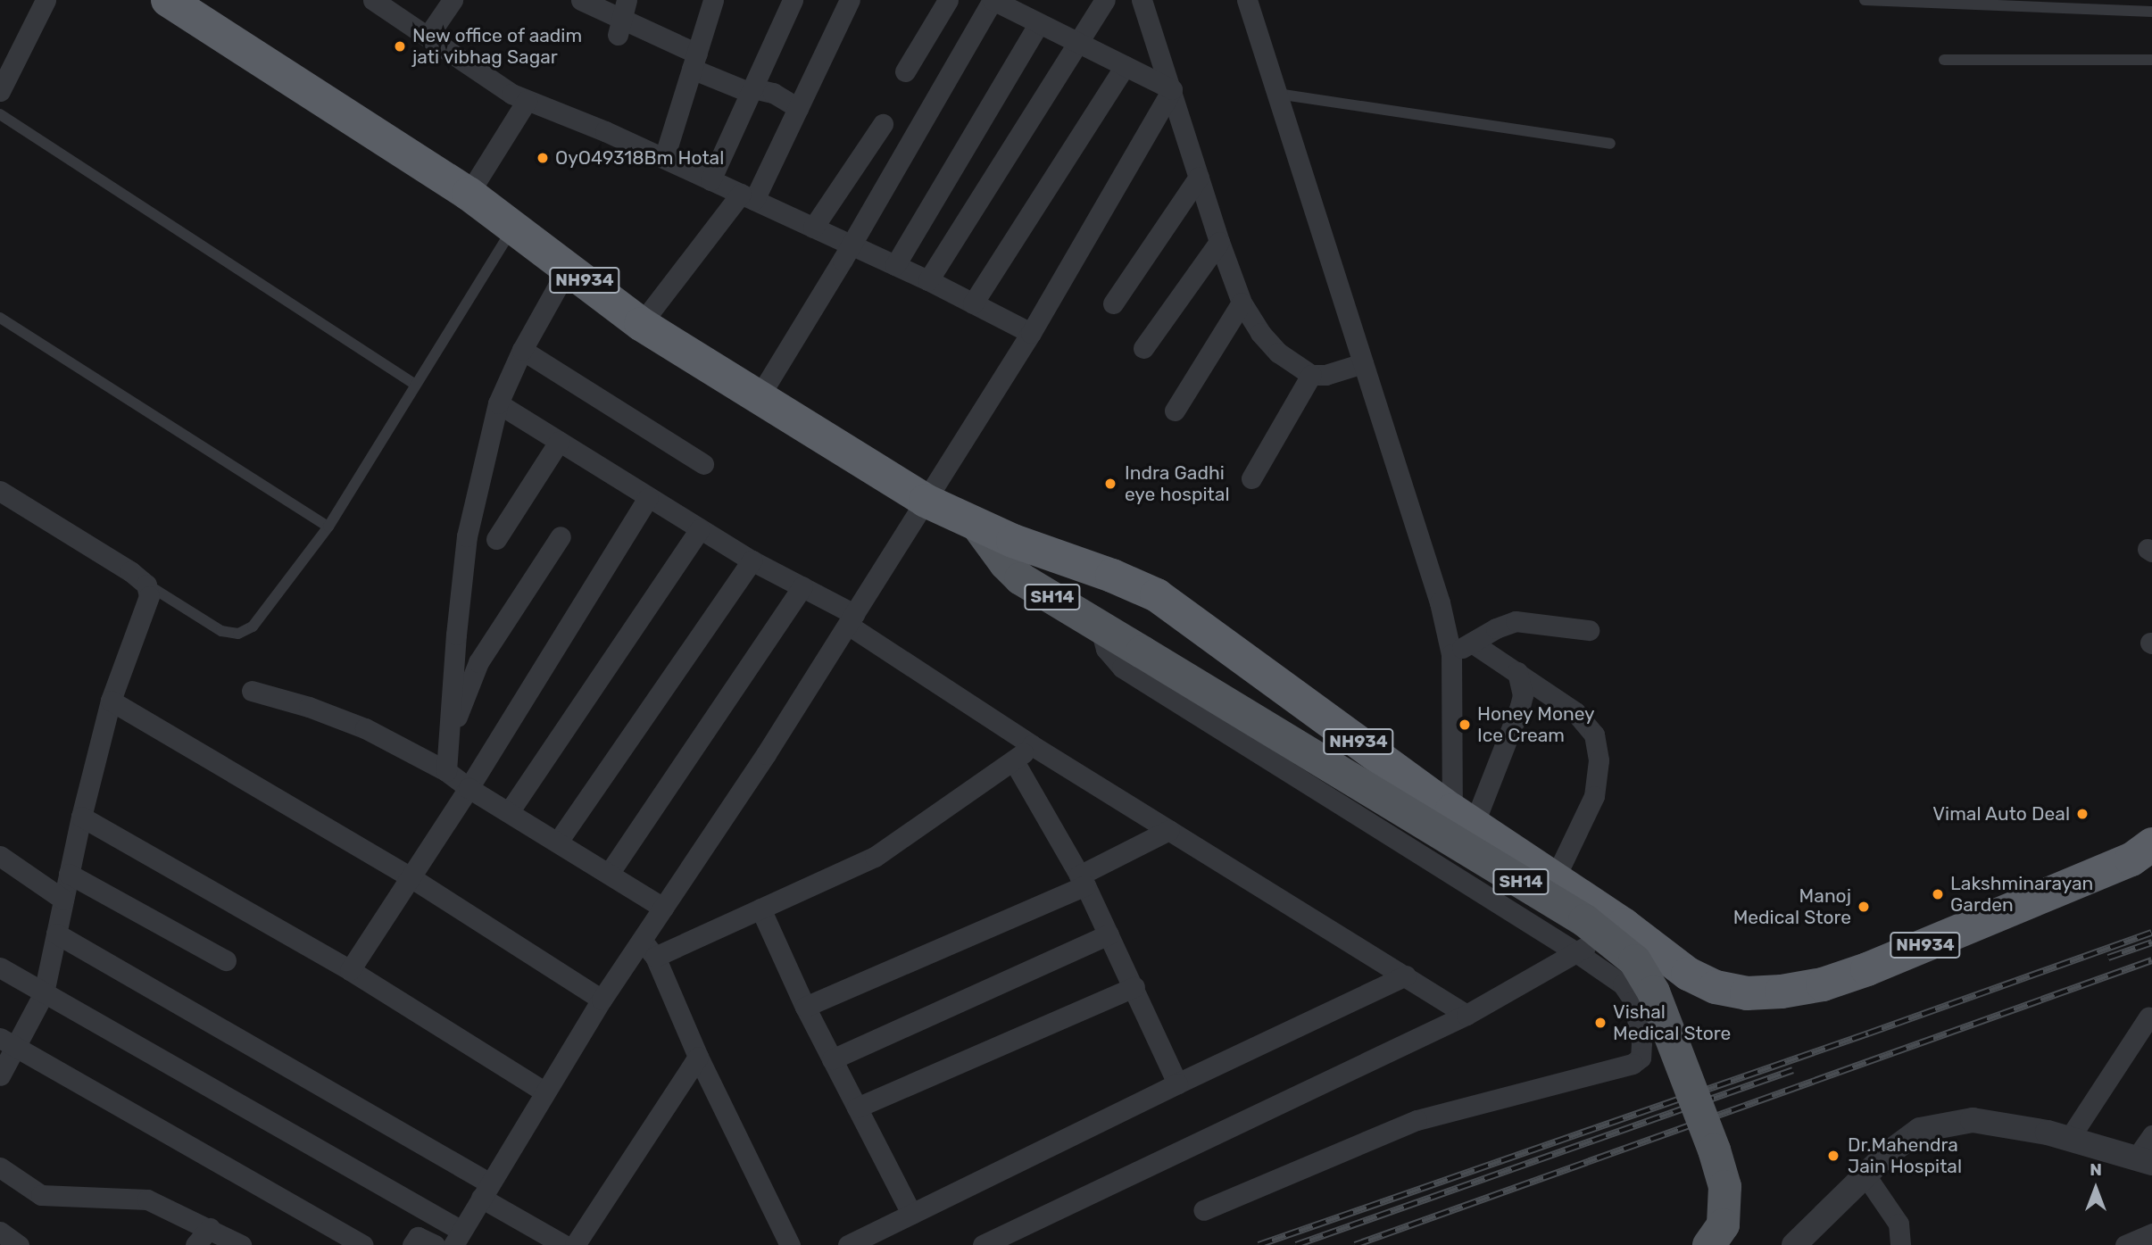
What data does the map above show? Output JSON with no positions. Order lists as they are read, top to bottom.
{
  "streets": {
    "highway": ["NH934"],
    "main road": ["SH14"]
  },
  "crossings": [
    ["NH934", "SH14"]
  ],
  "places": [
    "New office of aadim jati vibhag Sagar",
    "OyO49318Bm Hotal",
    "Indra Gadhi eye hospital",
    "Honey Money Ice Cream",
    "Vimal Auto Deal",
    "Lakshminarayan Garden",
    "Manoj Medical Store",
    "Vishal Medical Store",
    "Dr.Mahendra Jain Hospital"
  ],
  "north": "top"
}
